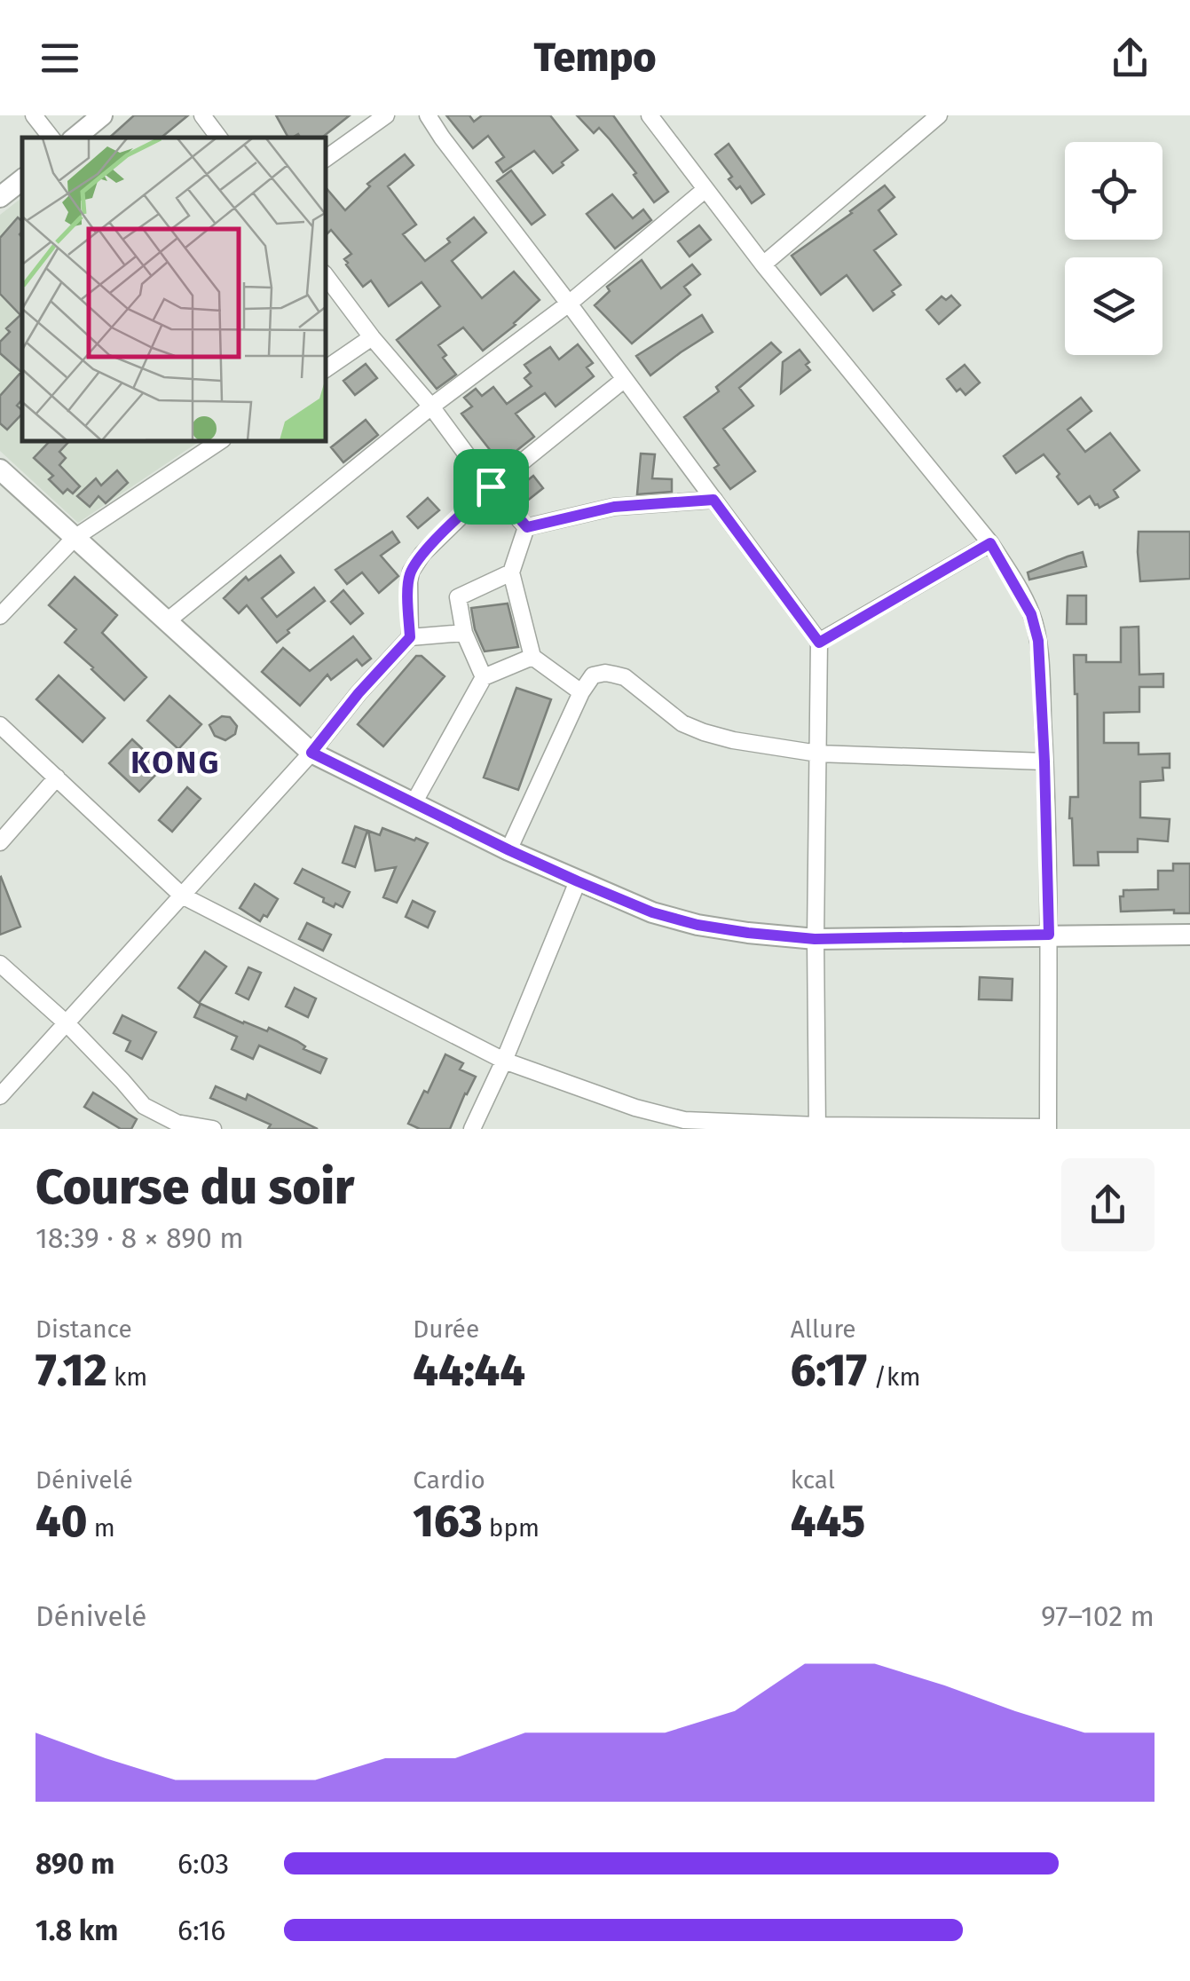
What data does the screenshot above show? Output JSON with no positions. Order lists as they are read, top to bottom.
{
  "districts": ["KONG"],
  "page": {
    "header": "Tempo",
    "heading": ["Course du soir", "18:39 · 8 × 890 m"],
    "stats": [
      ["Distance", "7.12 km"],
      ["Durée", "44:44"],
      ["Allure", "6:17 /km"],
      ["Dénivelé", "40 m"],
      ["Cardio", "163 bpm"],
      ["kcal", "445"]
    ],
    "chart": ["Dénivelé", "97–102 m"],
    "list": [
      {
        "name": "890 m",
        "note": "6:03"
      },
      {
        "name": "1.8 km",
        "note": "6:16"
      }
    ]
  }
}
